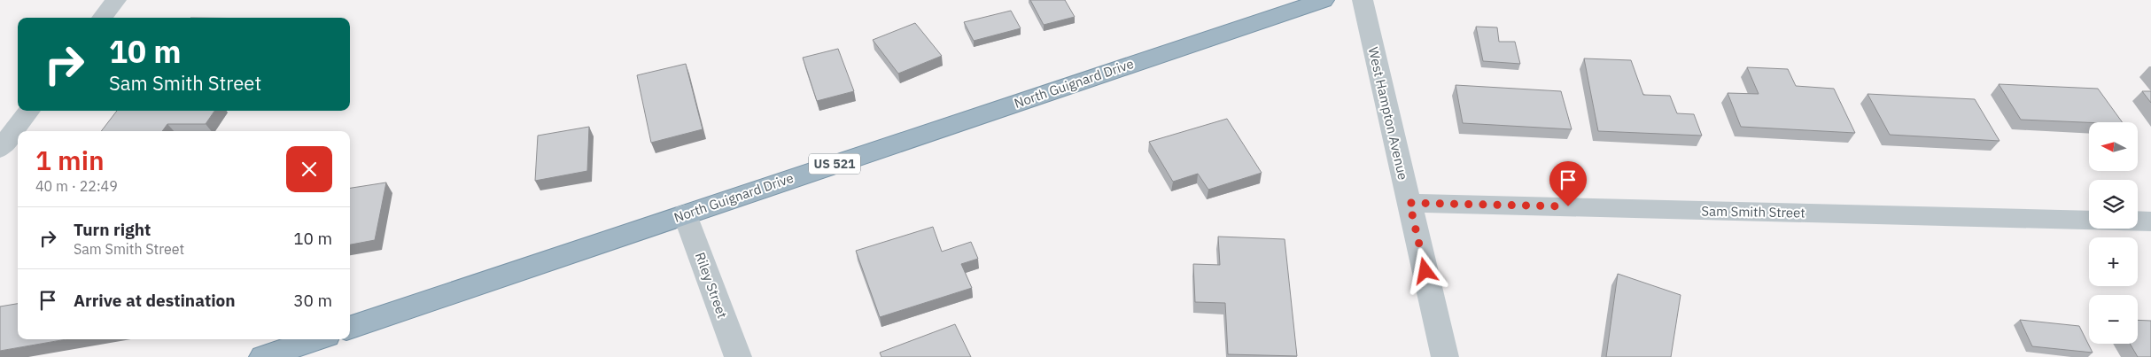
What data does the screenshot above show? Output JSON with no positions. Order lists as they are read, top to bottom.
{
  "streets": {
    "highway": ["North Guignard Drive", "US 521"],
    "street": ["West Hampton Avenue", "Sam Smith Street", "Riley Street"]
  },
  "crossings": [
    ["North Guignard Drive", "Riley Street"],
    ["West Hampton Avenue", "Sam Smith Street"]
  ],
  "north": "left",
  "page": {
    "turn": ["10 m", "Sam Smith Street"],
    "map_buttons": ["+", "−"],
    "heading": ["1 min", "40 m · 22:49"],
    "list": [
      {
        "name": "Turn right",
        "note": "Sam Smith Street",
        "value": "10 m"
      },
      {
        "name": "Arrive at destination",
        "value": "30 m"
      }
    ]
  }
}
